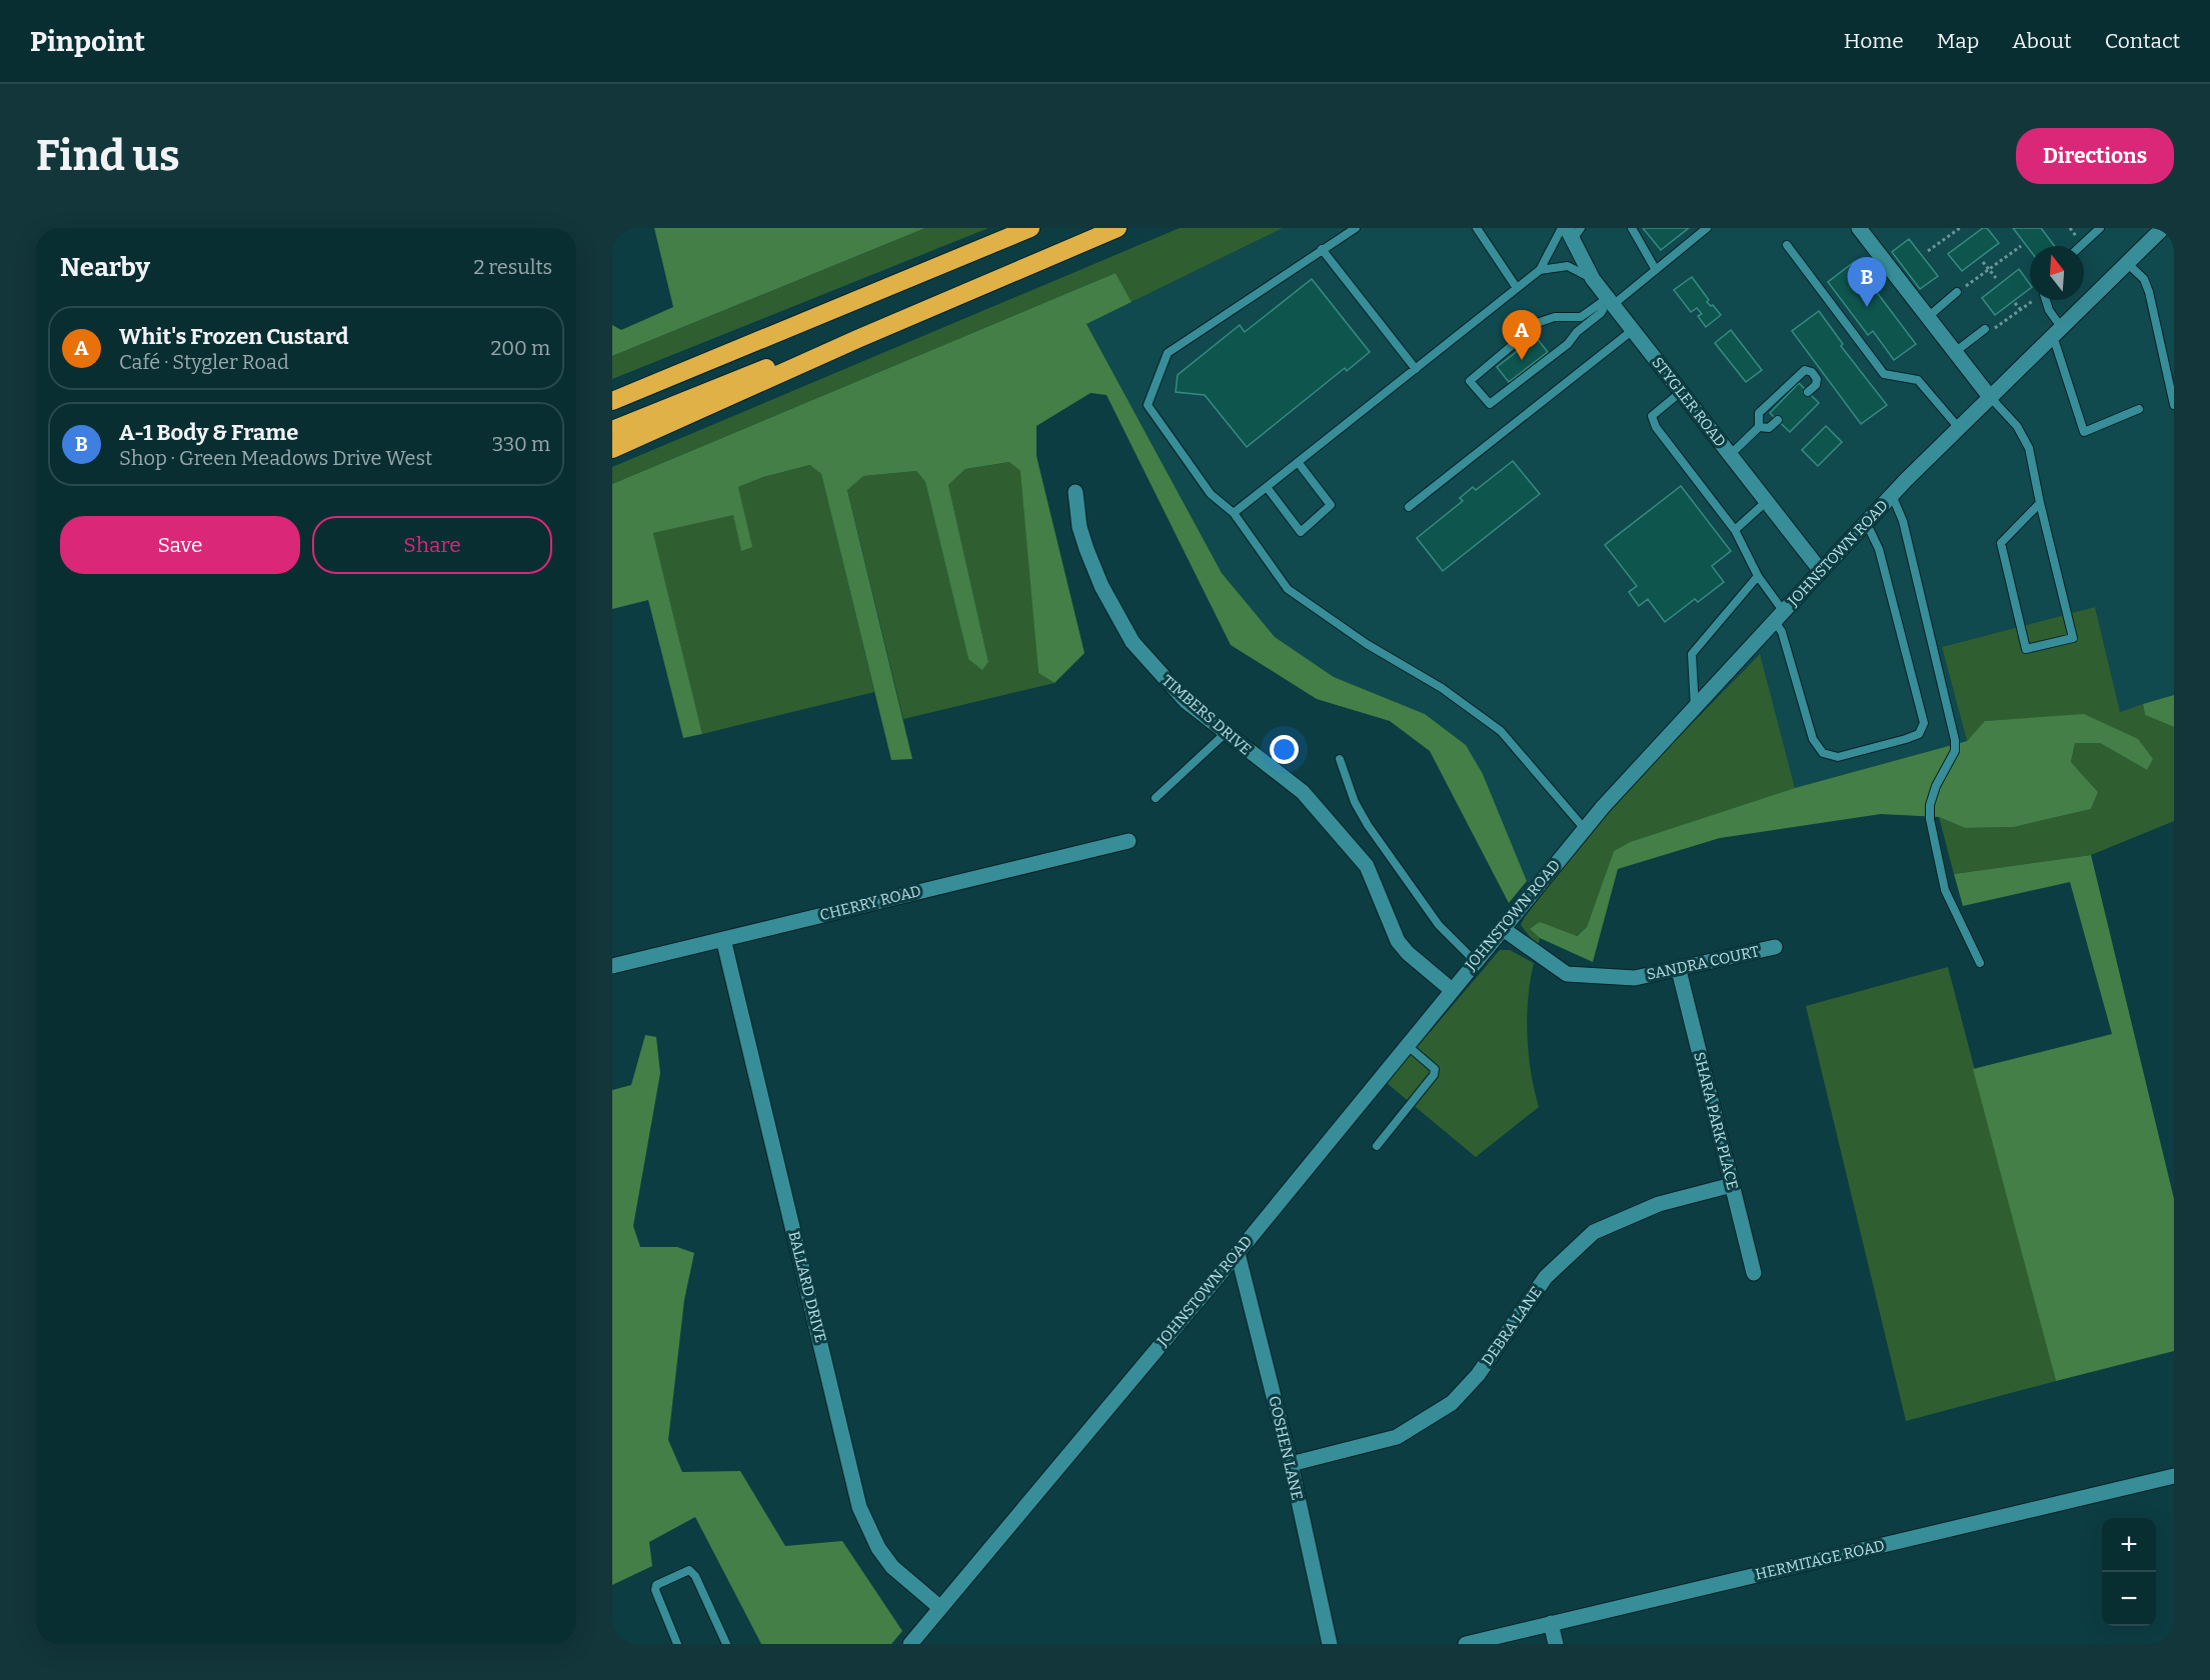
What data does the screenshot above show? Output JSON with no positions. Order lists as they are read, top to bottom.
{
  "streets": {
    "street": [
      "STYGLER ROAD",
      "JOHNSTOWN ROAD",
      "TIMBERS DRIVE",
      "CHERRY ROAD",
      "SANDRA COURT",
      "SHARA PARK PLACE",
      "BALLARD DRIVE",
      "DEBRA LANE",
      "GOSHEN LANE",
      "HERMITAGE ROAD"
    ]
  },
  "crossings": [
    ["STYGLER ROAD", "JOHNSTOWN ROAD"],
    ["JOHNSTOWN ROAD", "TIMBERS DRIVE"],
    ["JOHNSTOWN ROAD", "SANDRA COURT"],
    ["JOHNSTOWN ROAD", "BALLARD DRIVE"],
    ["JOHNSTOWN ROAD", "GOSHEN LANE"],
    ["CHERRY ROAD", "BALLARD DRIVE"],
    ["SANDRA COURT", "SHARA PARK PLACE"],
    ["SHARA PARK PLACE", "DEBRA LANE"],
    ["DEBRA LANE", "GOSHEN LANE"]
  ],
  "north": "top",
  "page": {
    "header": "Pinpoint",
    "nav": [
      "Home",
      "Map",
      "About",
      "Contact"
    ],
    "buttons": [
      "Directions",
      ["Save", "Share"]
    ],
    "title": "Find us",
    "heading": ["Nearby", "2 results"],
    "pins": ["B", "A"],
    "list": [
      {
        "mark": "A",
        "name": "Whit's Frozen Custard",
        "note": "Café · Stygler Road",
        "value": "200 m"
      },
      {
        "mark": "B",
        "name": "A-1 Body & Frame",
        "note": "Shop · Green Meadows Drive West",
        "value": "330 m"
      }
    ],
    "map_buttons": ["+", "−"]
  }
}
